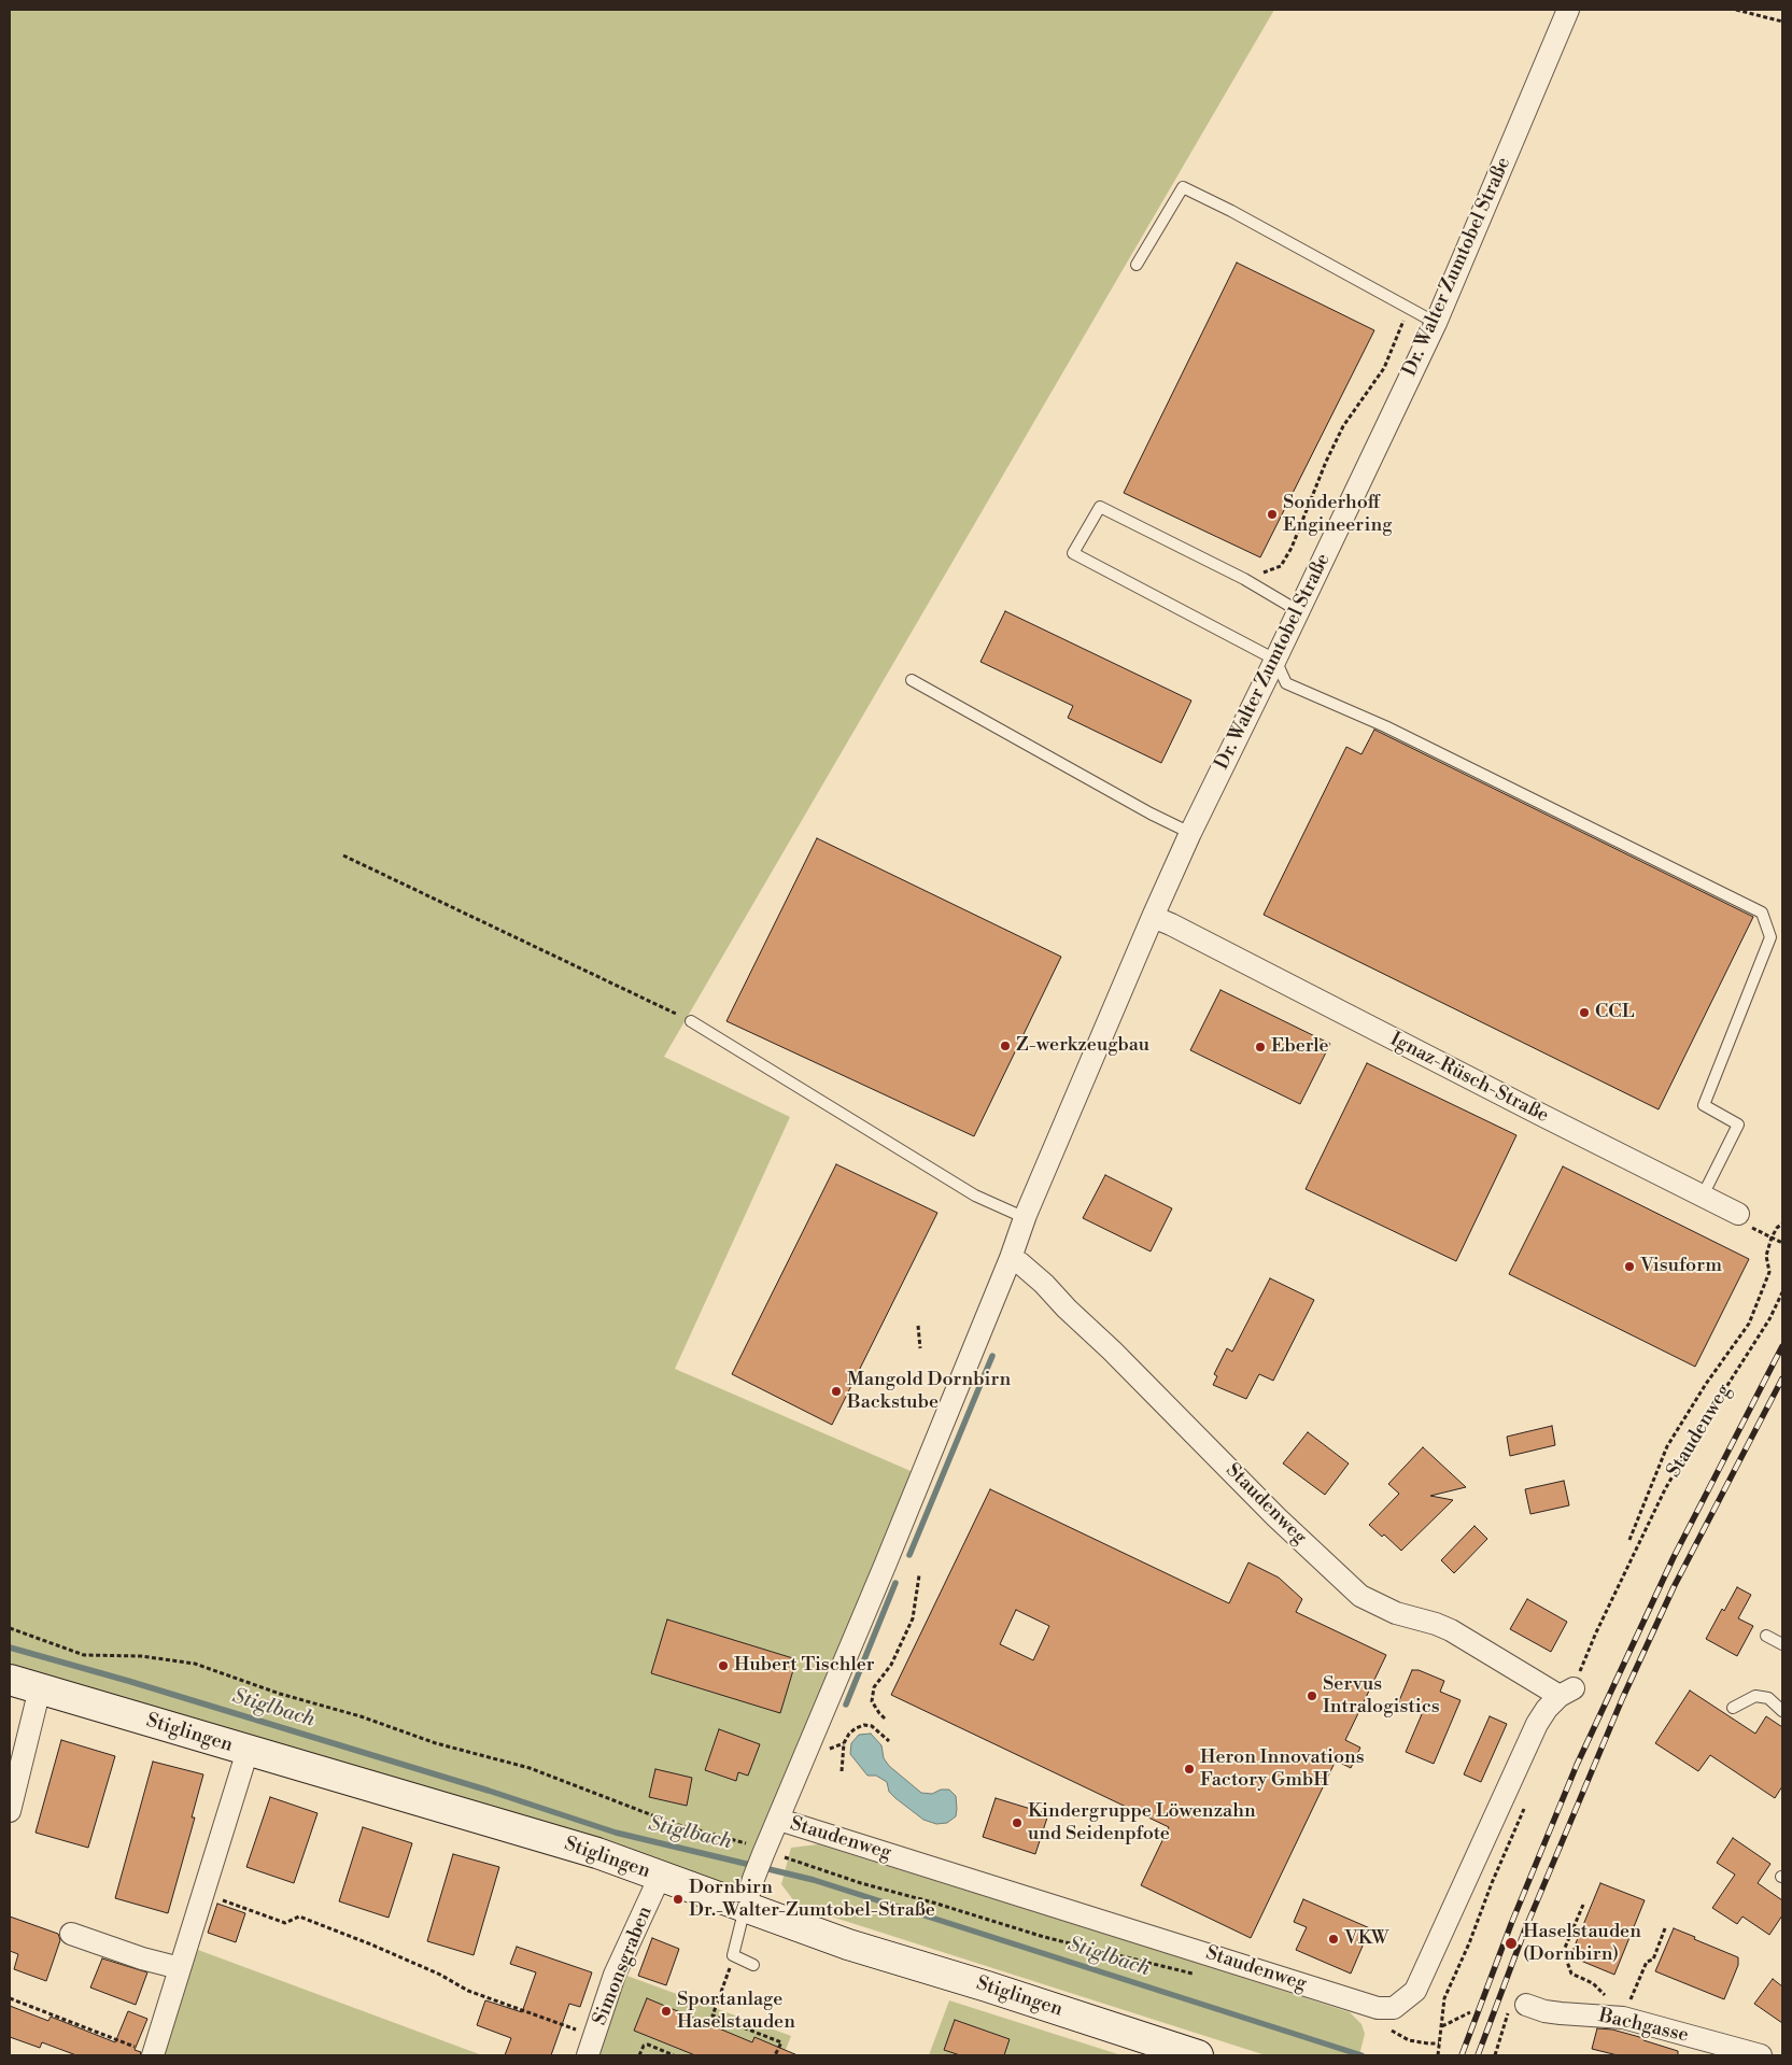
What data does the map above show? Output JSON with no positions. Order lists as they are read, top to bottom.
{
  "streets": {
    "main road": ["Stiglingen"],
    "street": [
      "Dr. Walter Zumtobel Straße",
      "Ignaz-Rüsch-Straße",
      "Staudenweg",
      "Simonsgraben",
      "Bachgasse"
    ]
  },
  "crossings": [
    ["Dr. Walter Zumtobel Straße", "Ignaz-Rüsch-Straße"],
    ["Dr. Walter Zumtobel Straße", "Staudenweg"],
    ["Stiglingen", "Simonsgraben"]
  ],
  "water": ["Stiglbach"],
  "places": [
    "Sonderhoff Engineering",
    "CCL",
    "Z-werkzeugbau",
    "Eberle",
    "Visuform",
    "Mangold Dornbirn Backstube",
    "Hubert Tischler",
    "Servus Intralogistics",
    "Heron Innovations Factory GmbH",
    "Kindergruppe Löwenzahn und Seidenpfote",
    "Dornbirn Dr.-Walter-Zumtobel-Straße",
    "VKW",
    "Haselstauden (Dornbirn)",
    "Sportanlage Haselstauden"
  ]
}
